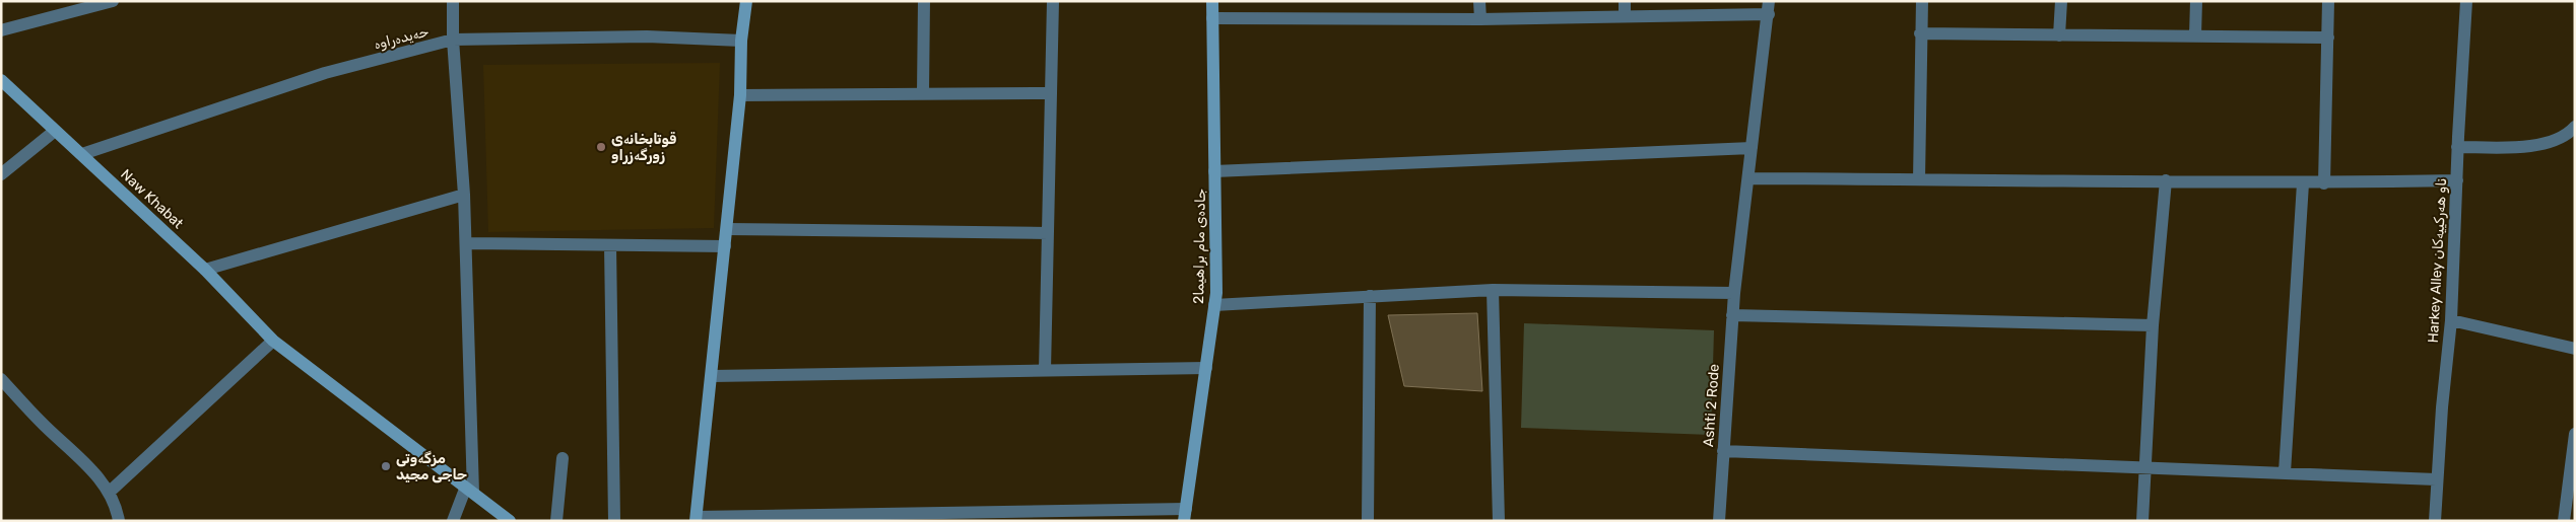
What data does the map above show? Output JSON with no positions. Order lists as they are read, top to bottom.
{
  "streets": {
    "street": [
      "حەیدەراوە",
      "Naw Khabat",
      "جادەی مام براهیما2",
      "Harkey Alley ناو هەركييەكان",
      "Ashti 2 Rode"
    ]
  },
  "crossings": [
    ["حەیدەراوە", "Naw Khabat"]
  ],
  "places": ["قوتابخانەی زورگەزراو", "مزگەوتى حاجى مجيد"]
}
